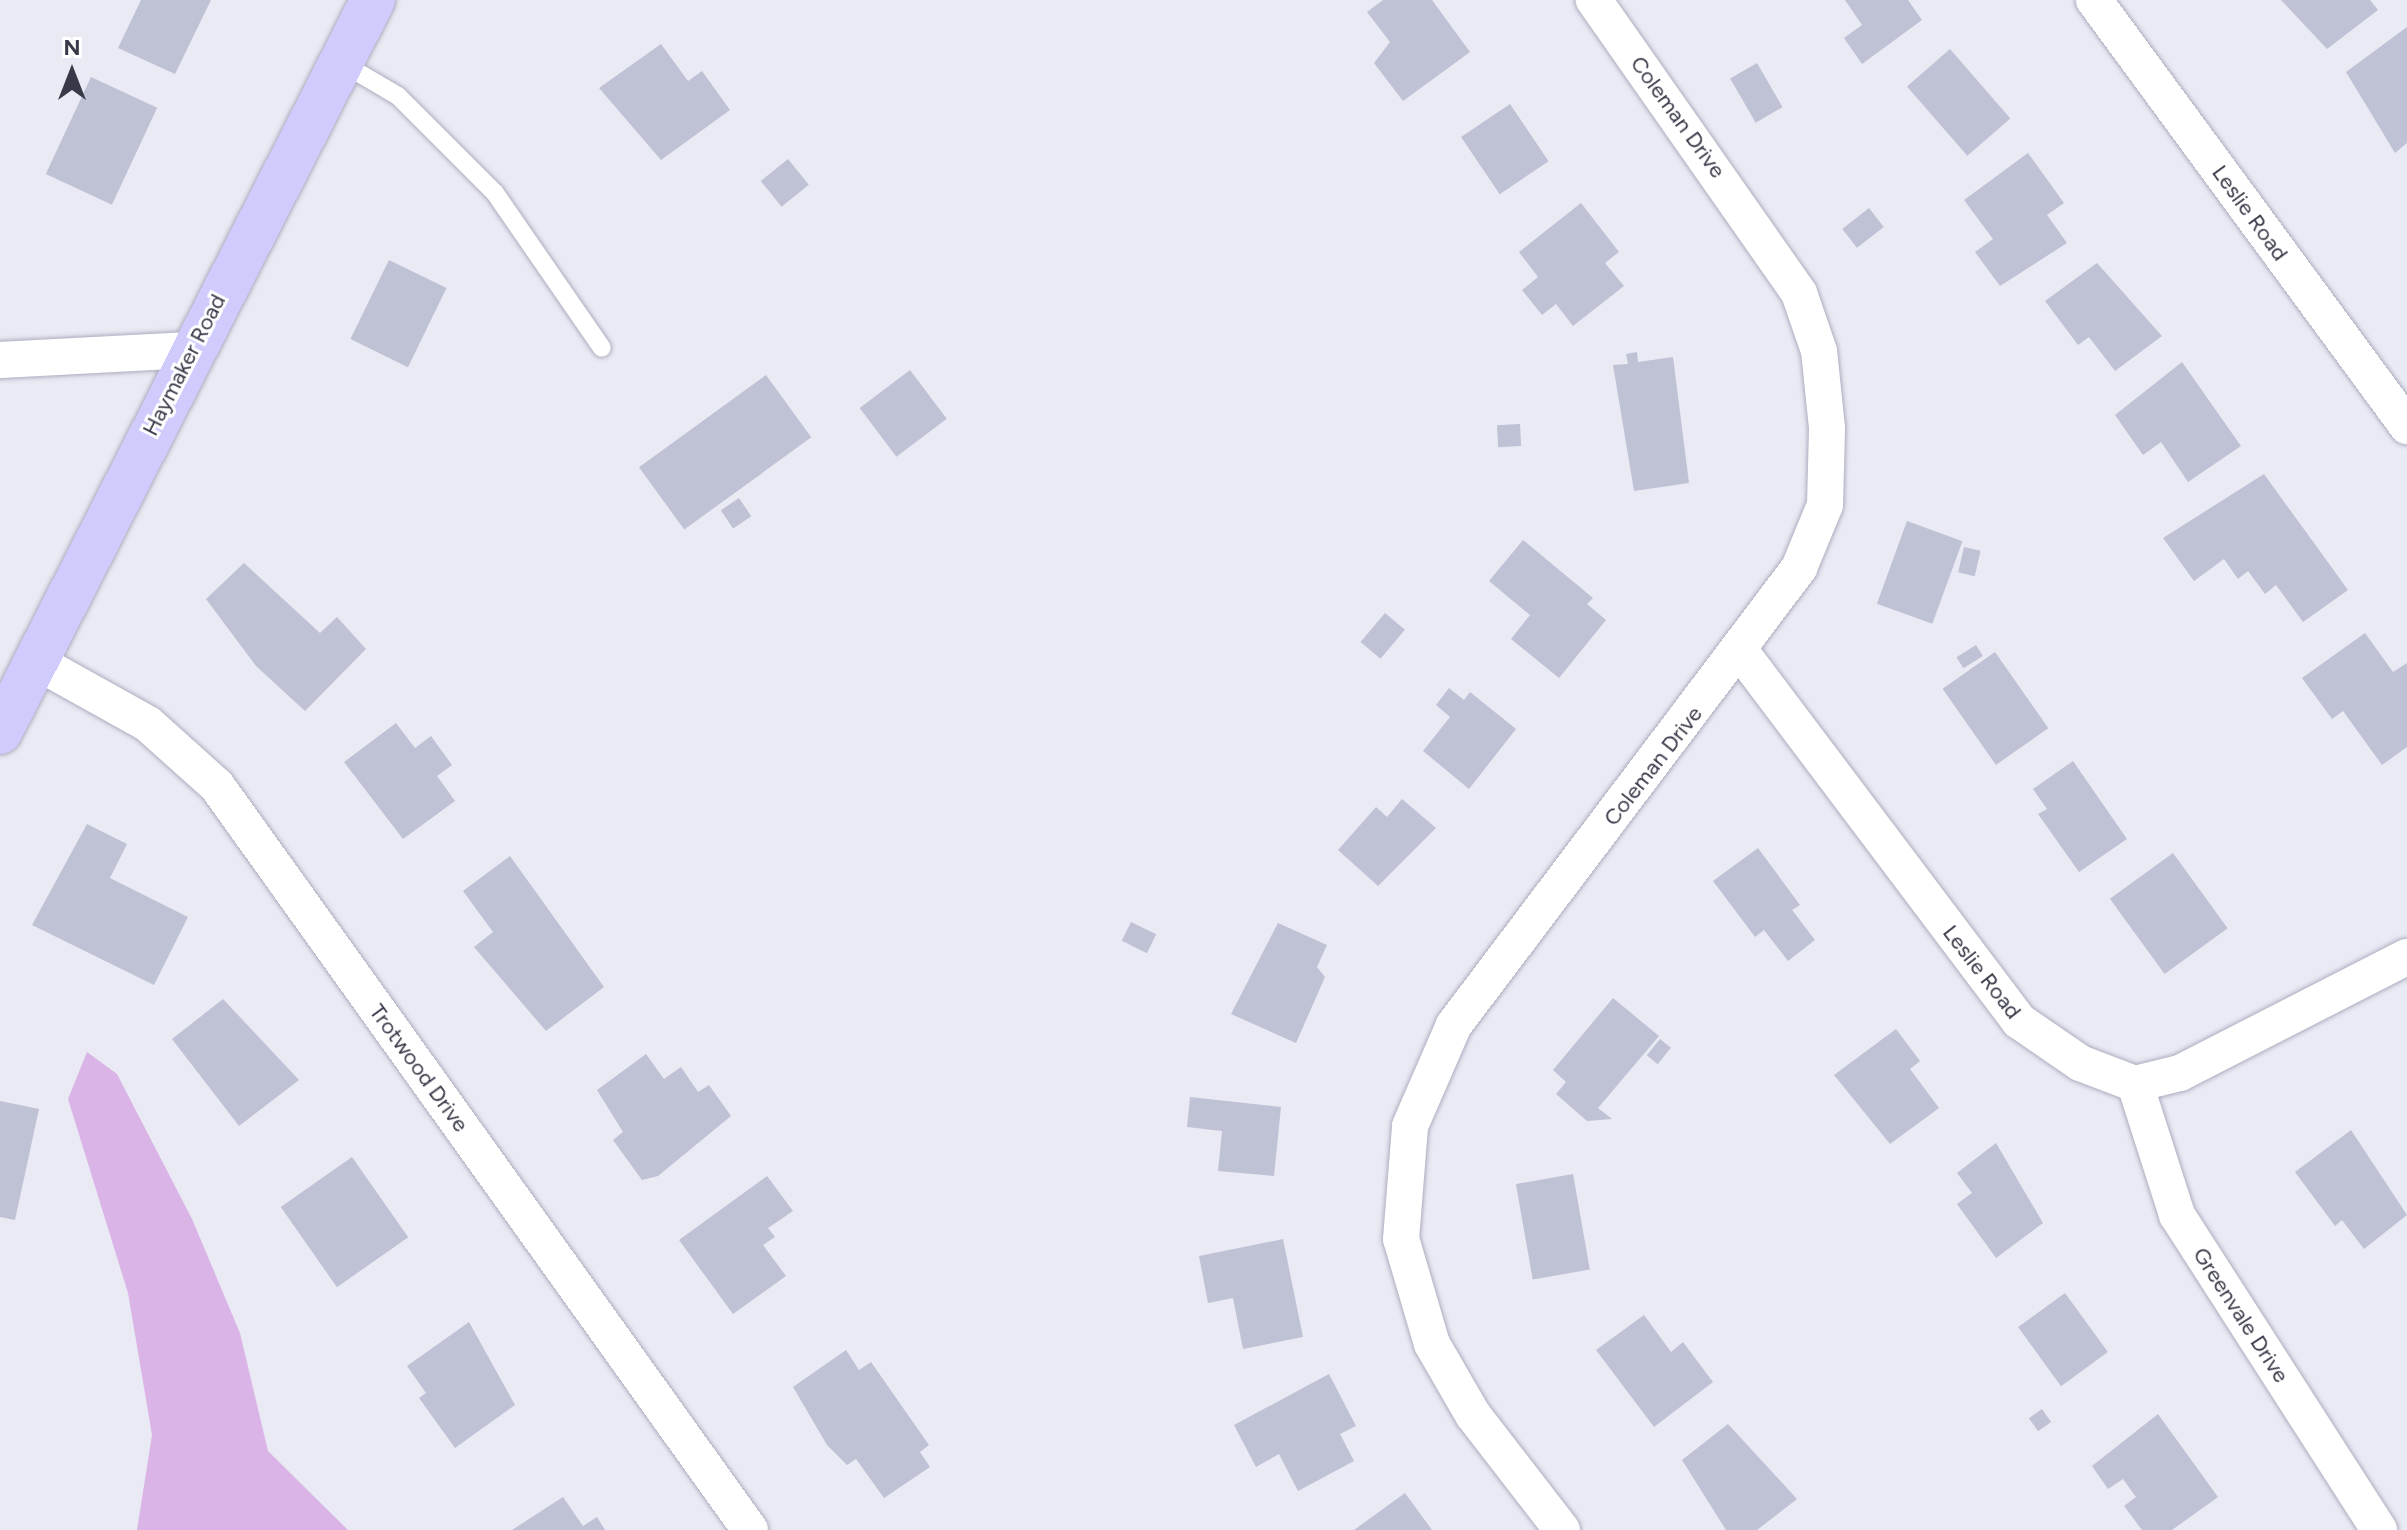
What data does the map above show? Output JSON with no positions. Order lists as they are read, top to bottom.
{
  "streets": {
    "main road": ["Haymaker Road"],
    "street": [
      "Coleman Drive",
      "Leslie Road",
      "Trotwood Drive",
      "Greenvale Drive"
    ]
  },
  "crossings": [
    ["Coleman Drive", "Leslie Road"],
    ["Leslie Road", "Greenvale Drive"],
    ["Haymaker Road", "Trotwood Drive"]
  ],
  "north": "top"
}
